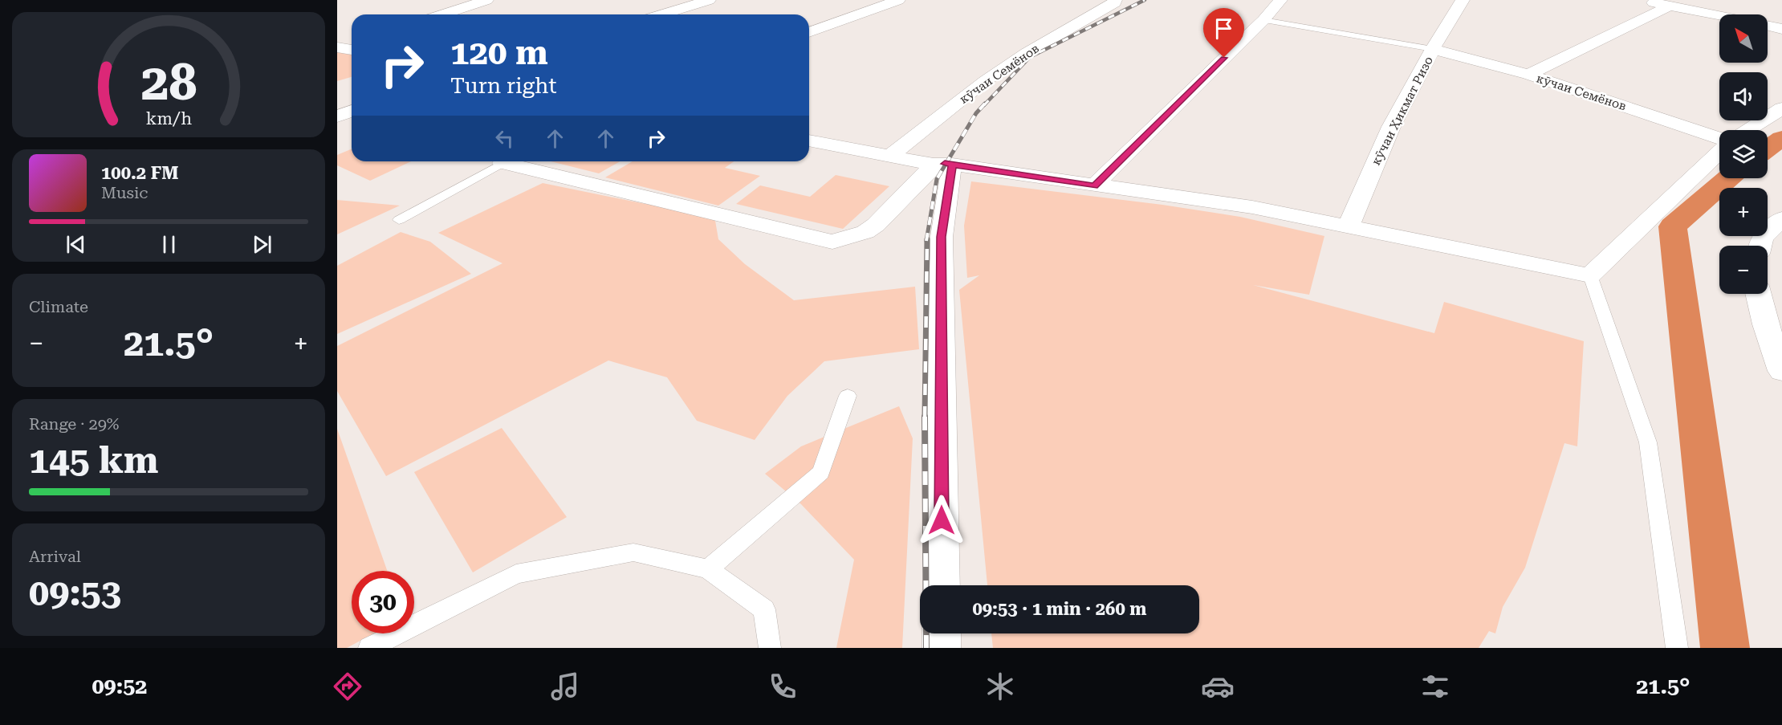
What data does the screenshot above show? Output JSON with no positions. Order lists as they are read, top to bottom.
{
  "streets": {
    "street": ["кӯчаи Семёнов", "кӯчаи Ҳикмат Ризо"]
  },
  "crossings": [
    ["кӯчаи Семёнов", "кӯчаи Ҳикмат Ризо"]
  ],
  "north": "top left",
  "page": {
    "map_buttons": ["+", "−"],
    "turn": ["120 m", "Turn right"],
    "song": ["100.2 FM", "Music"],
    "tile": [
      "Climate",
      ["Range · 29%", "145 km"],
      ["Arrival", "09:53"]
    ],
    "heat": ["−", "21.5°", "+"],
    "limit": "30",
    "trip": "09:53 · 1 min · 260 m",
    "tabs": ["09:52", "21.5°"],
    "gauge": ["28", "km/h"]
  }
}
